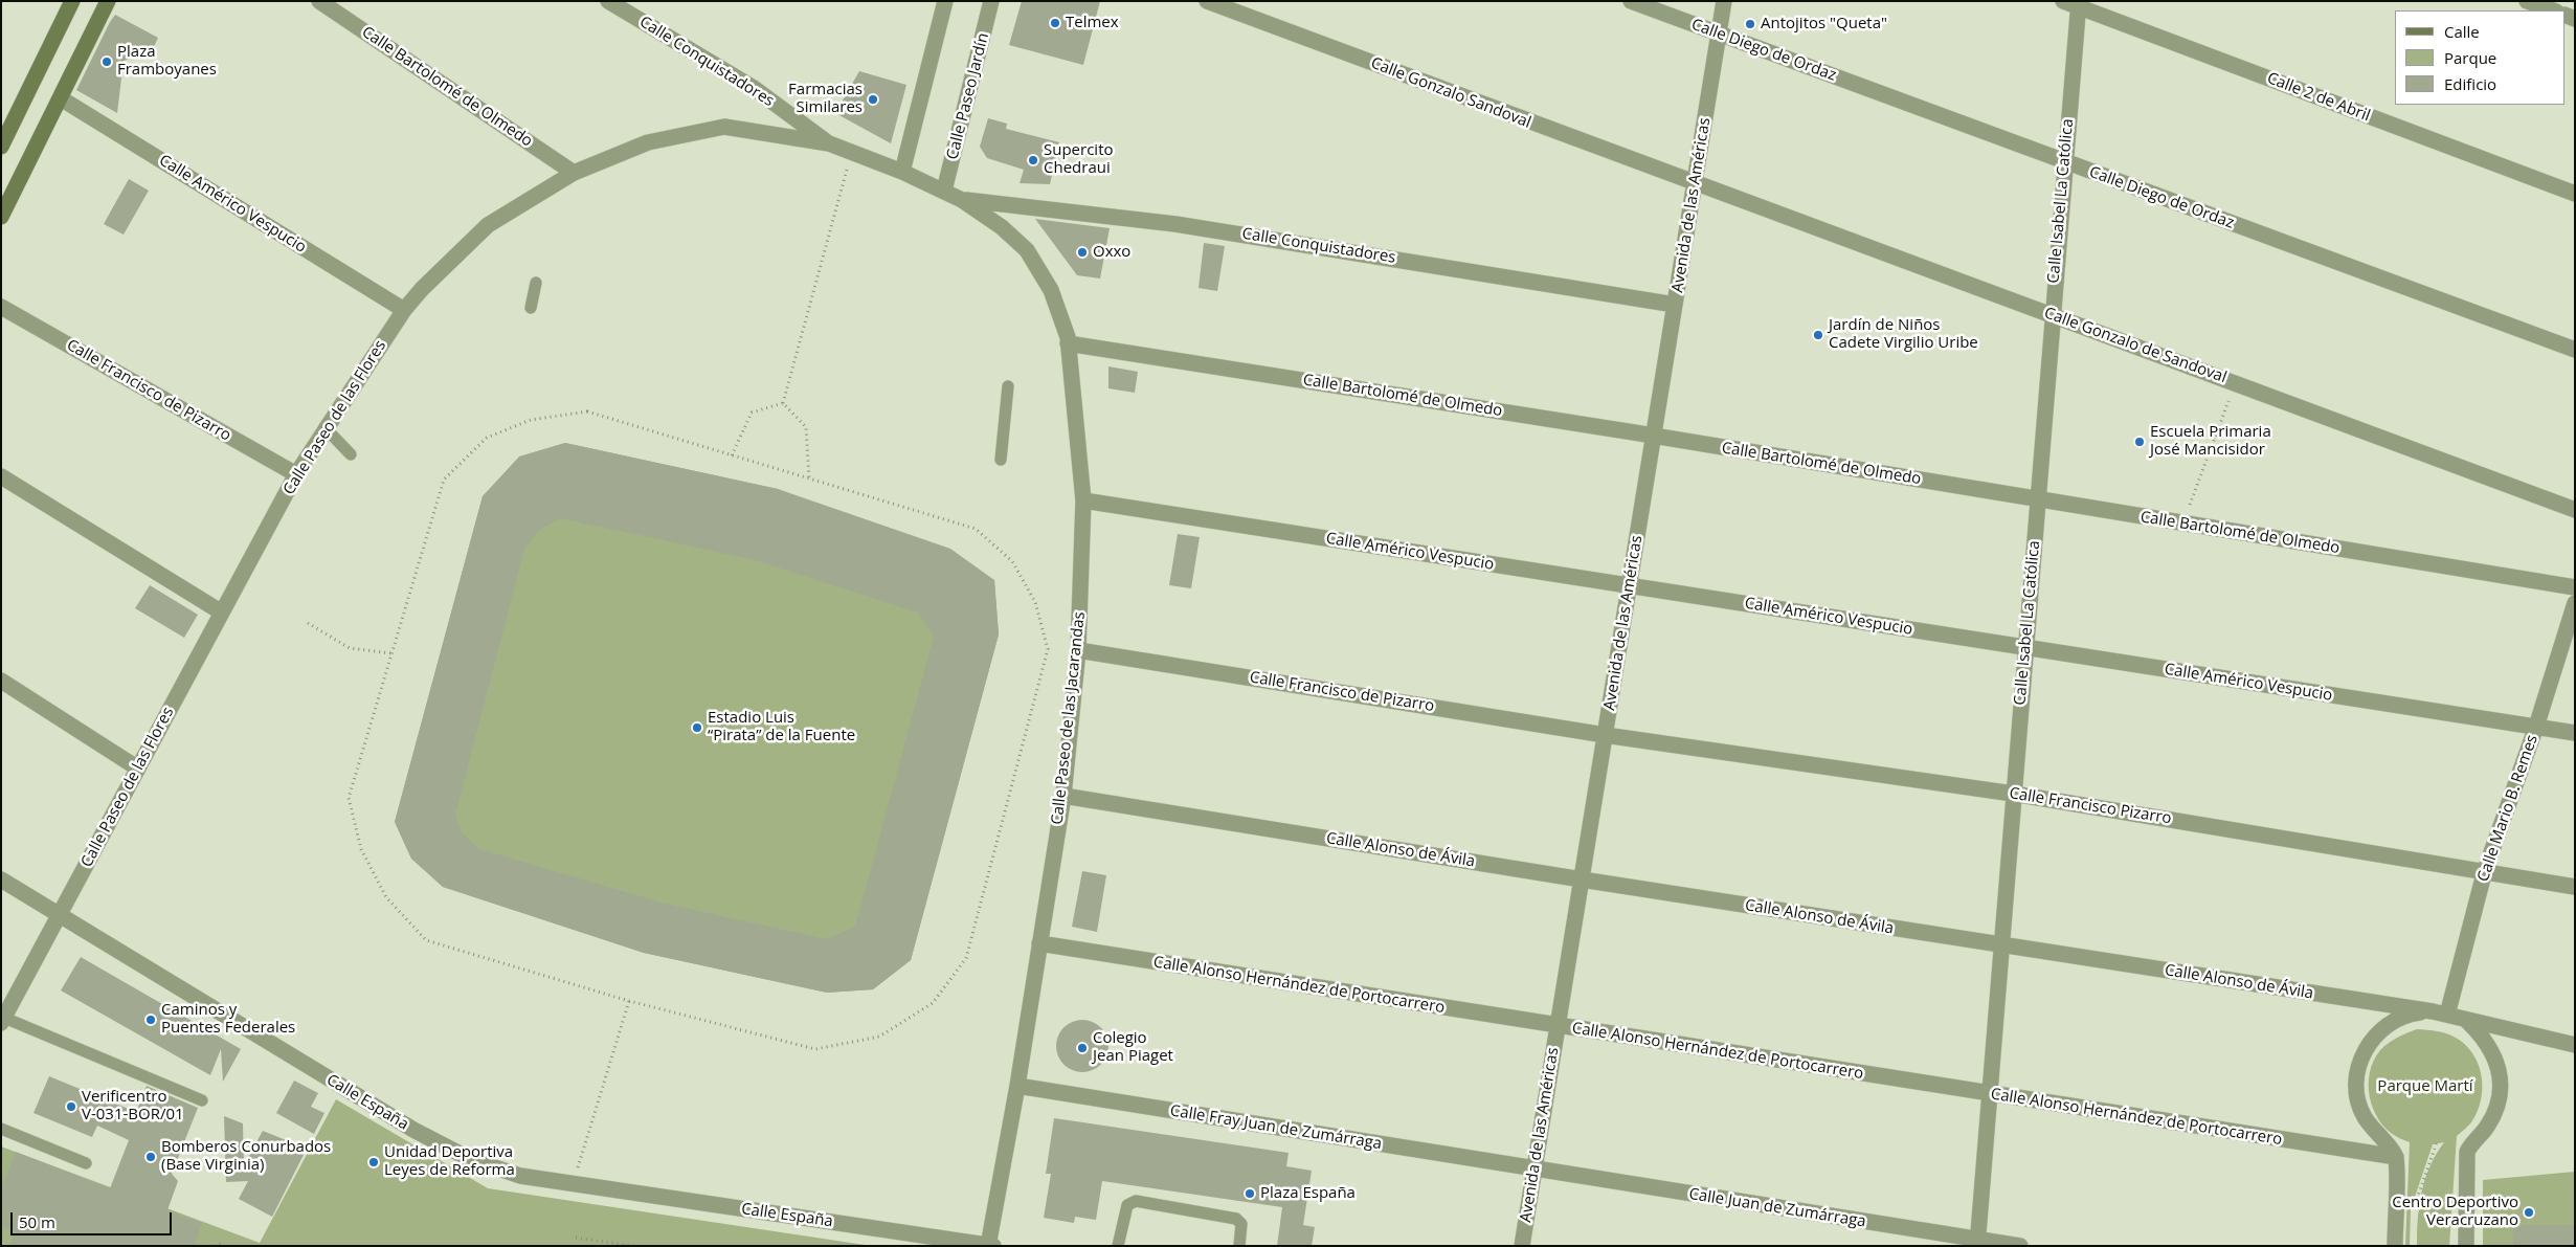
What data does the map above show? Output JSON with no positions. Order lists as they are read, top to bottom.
{
  "streets": {
    "street": [
      "Calle Diego de Ordaz",
      "Calle Conquistadores",
      "Calle Bartolomé de Olmedo",
      "Calle Gonzalo Sandoval",
      "Calle Paseo Jardín",
      "Calle 2 de Abril",
      "Calle Isabel La Católica",
      "Calle Américo Vespucio",
      "Avenida de las Américas",
      "Calle Gonzalo de Sandoval",
      "Calle Francisco de Pizarro",
      "Calle Paseo de las Flores",
      "Calle Paseo de las Jacarandas",
      "Calle Francisco Pizarro",
      "Calle Mario B. Remes",
      "Calle Alonso de Ávila",
      "Calle Alonso Hernández de Portocarrero",
      "Calle España",
      "Calle Fray Juan de Zumárraga",
      "Calle Juan de Zumárraga"
    ]
  },
  "crossings": [
    ["Calle Diego de Ordaz", "Calle Isabel La Católica"],
    ["Calle Diego de Ordaz", "Avenida de las Américas"],
    ["Calle Conquistadores", "Avenida de las Américas"],
    ["Calle Conquistadores", "Calle Paseo de las Flores"],
    ["Calle Conquistadores", "Calle Paseo de las Jacarandas"],
    ["Calle Bartolomé de Olmedo", "Calle Isabel La Católica"],
    ["Calle Bartolomé de Olmedo", "Avenida de las Américas"],
    ["Calle Bartolomé de Olmedo", "Calle Paseo de las Flores"],
    ["Calle Bartolomé de Olmedo", "Calle Paseo de las Jacarandas"],
    ["Calle Gonzalo Sandoval", "Avenida de las Américas"],
    ["Calle Gonzalo Sandoval", "Calle Gonzalo de Sandoval"],
    ["Calle Paseo Jardín", "Calle Paseo de las Jacarandas"],
    ["Calle 2 de Abril", "Calle Isabel La Católica"],
    ["Calle Isabel La Católica", "Calle Américo Vespucio"],
    ["Calle Isabel La Católica", "Calle Gonzalo de Sandoval"],
    ["Calle Isabel La Católica", "Calle Francisco Pizarro"],
    ["Calle Isabel La Católica", "Calle Alonso de Ávila"],
    ["Calle Isabel La Católica", "Calle Alonso Hernández de Portocarrero"],
    ["Calle Isabel La Católica", "Calle Juan de Zumárraga"],
    ["Calle Américo Vespucio", "Avenida de las Américas"],
    ["Calle Américo Vespucio", "Calle Paseo de las Flores"],
    ["Calle Américo Vespucio", "Calle Paseo de las Jacarandas"],
    ["Calle Américo Vespucio", "Calle Mario B. Remes"],
    ["Avenida de las Américas", "Calle Gonzalo de Sandoval"],
    ["Avenida de las Américas", "Calle Francisco de Pizarro"],
    ["Avenida de las Américas", "Calle Francisco Pizarro"],
    ["Avenida de las Américas", "Calle Alonso de Ávila"],
    ["Avenida de las Américas", "Calle Alonso Hernández de Portocarrero"],
    ["Avenida de las Américas", "Calle Fray Juan de Zumárraga"],
    ["Avenida de las Américas", "Calle Juan de Zumárraga"],
    ["Calle Francisco de Pizarro", "Calle Paseo de las Flores"],
    ["Calle Francisco de Pizarro", "Calle Paseo de las Jacarandas"],
    ["Calle Francisco de Pizarro", "Calle Francisco Pizarro"],
    ["Calle Paseo de las Flores", "Calle Paseo de las Jacarandas"],
    ["Calle Paseo de las Flores", "Calle España"],
    ["Calle Paseo de las Jacarandas", "Calle Alonso de Ávila"],
    ["Calle Paseo de las Jacarandas", "Calle Alonso Hernández de Portocarrero"],
    ["Calle Paseo de las Jacarandas", "Calle España"],
    ["Calle Paseo de las Jacarandas", "Calle Fray Juan de Zumárraga"],
    ["Calle Francisco Pizarro", "Calle Mario B. Remes"],
    ["Calle Mario B. Remes", "Calle Alonso de Ávila"],
    ["Calle Fray Juan de Zumárraga", "Calle Juan de Zumárraga"]
  ],
  "parks": ["Parque Martí"],
  "places": [
    "Telmex",
    "Antojitos \"Queta\"",
    "Plaza Framboyanes",
    "Farmacias Similares",
    "Supercito Chedraui",
    "Oxxo",
    "Jardín de Niños Cadete Virgilio Uribe",
    "Escuela Primaria José Mancisidor",
    "Estadio Luis “Pirata” de la Fuente",
    "Caminos y Puentes Federales",
    "Colegio Jean Piaget",
    "Verificentro V-031-BOR/01",
    "Bomberos Conurbados (Base Virginia)",
    "Unidad Deportiva Leyes de Reforma",
    "Plaza España",
    "Centro Deportivo Veracruzano"
  ],
  "legend": ["Calle", "Parque", "Edificio"],
  "scale_bar": "50 m"
}
